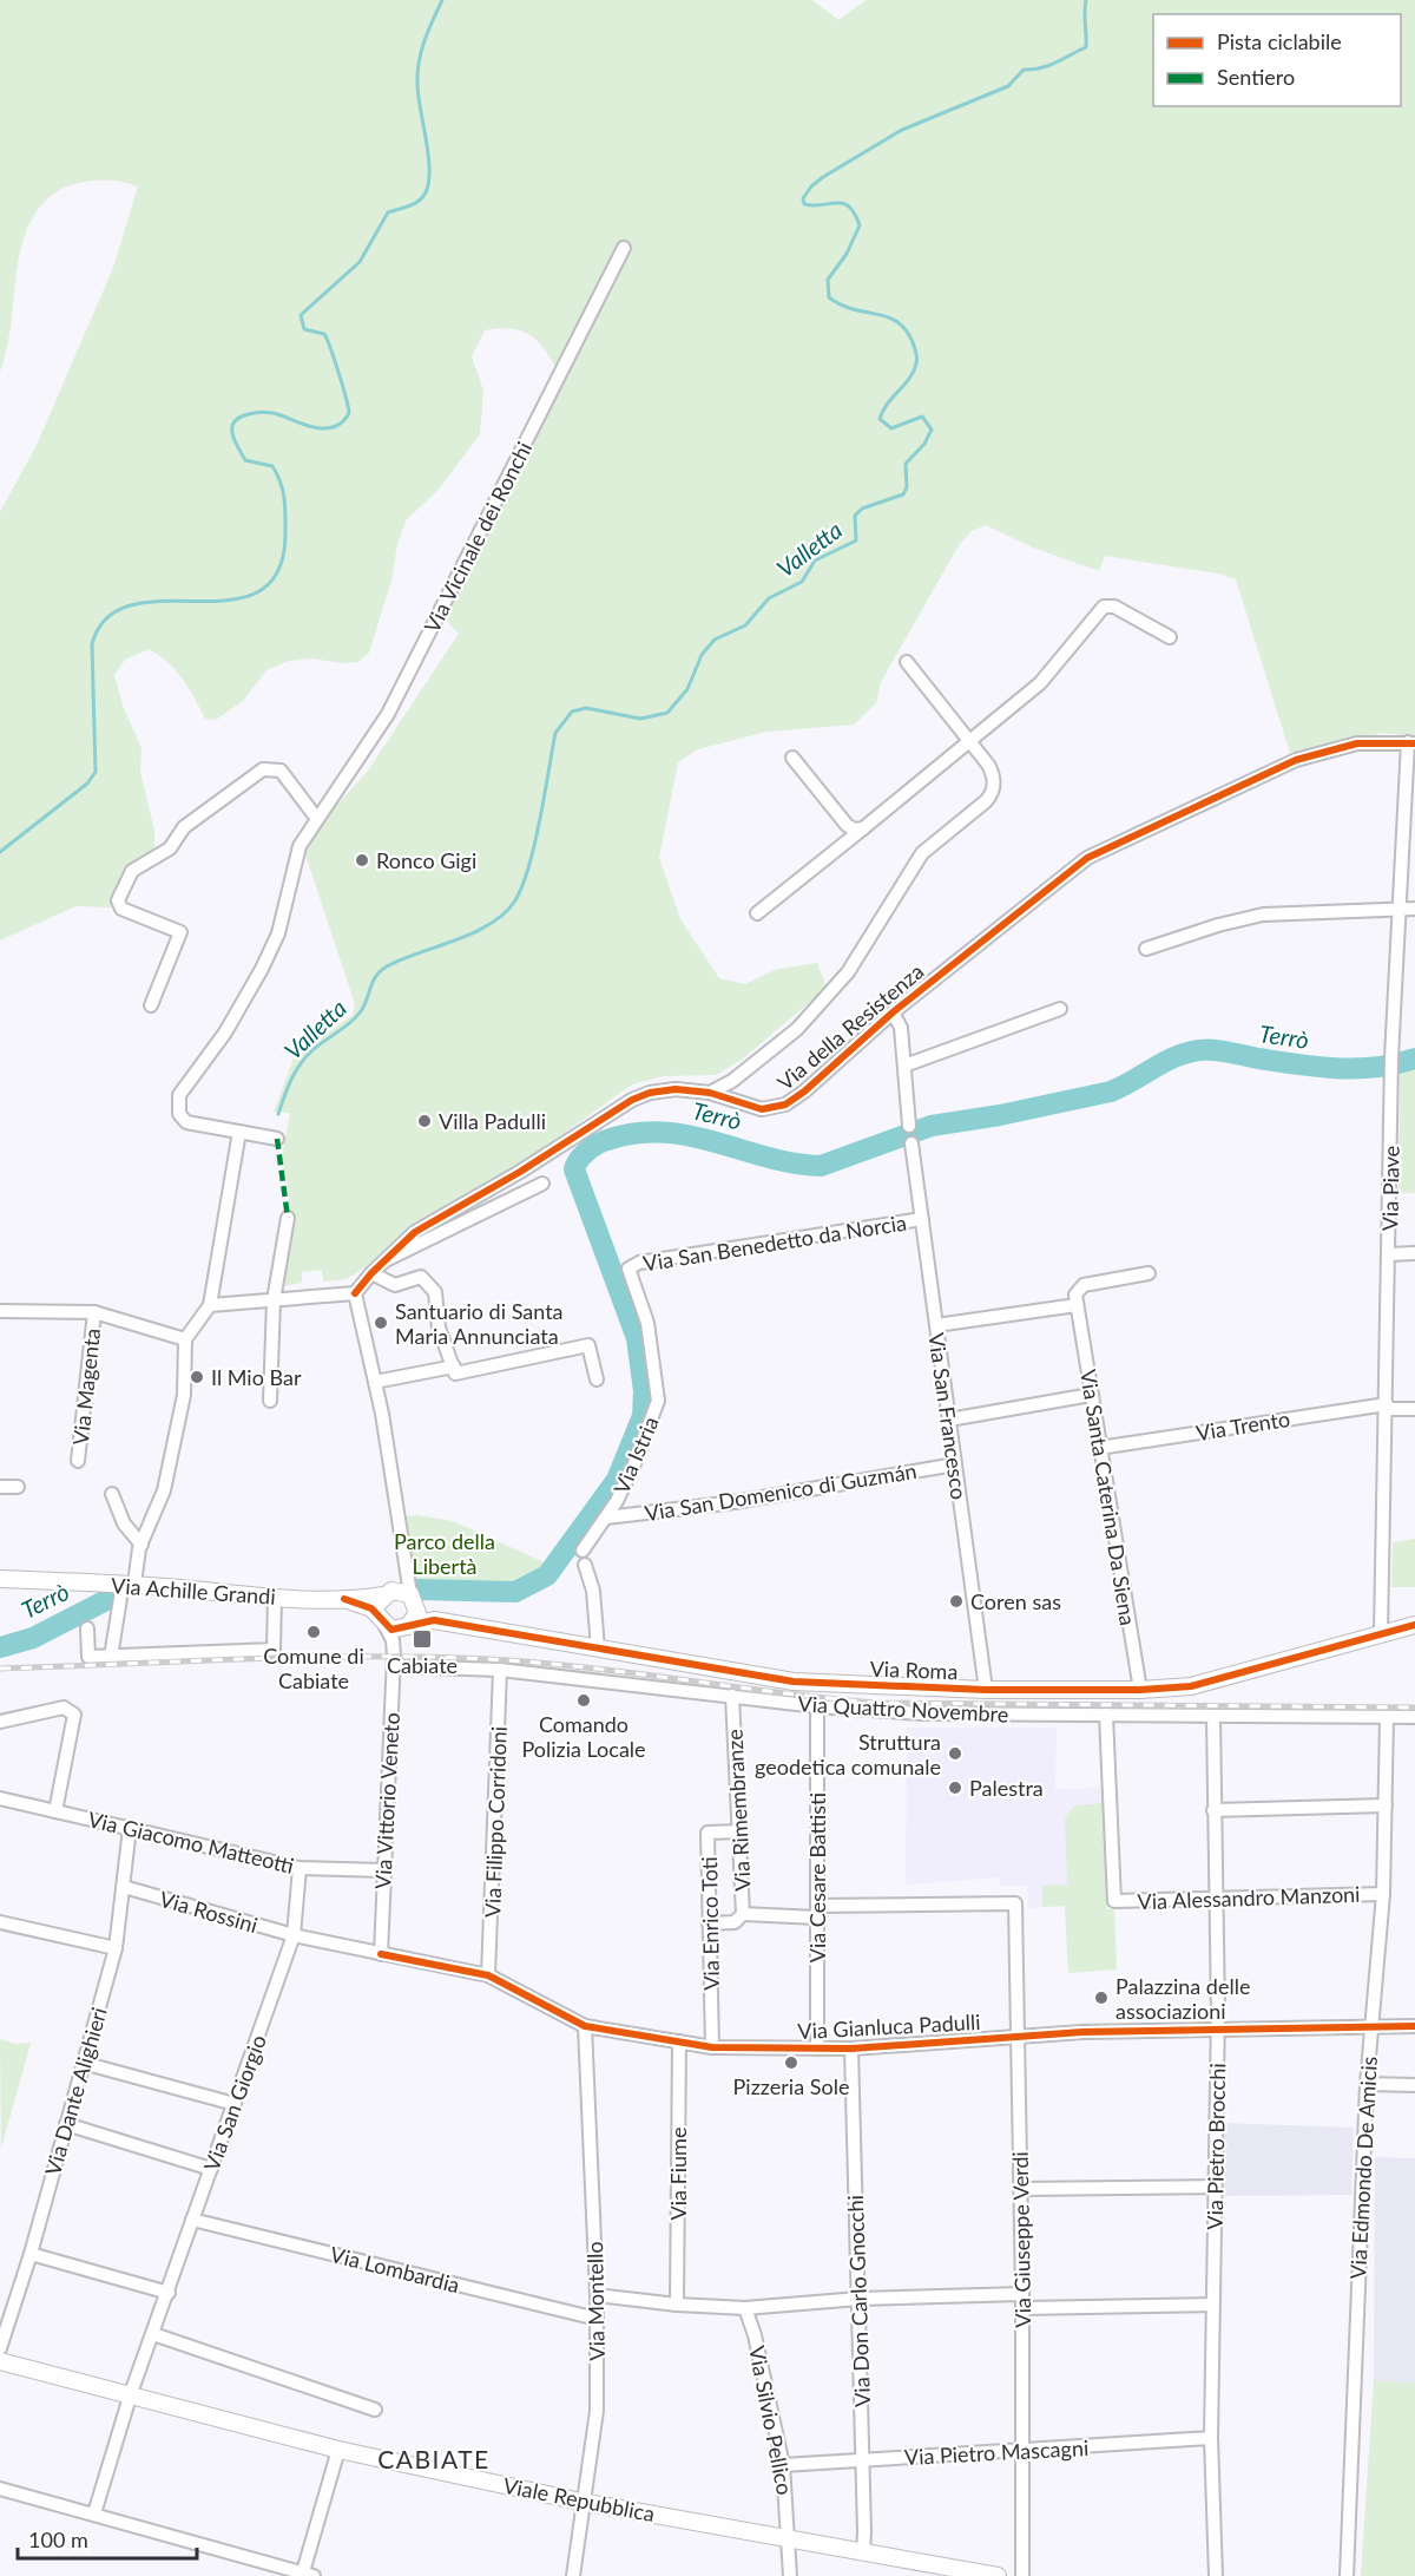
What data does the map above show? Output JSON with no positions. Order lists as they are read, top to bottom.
{
  "streets": {
    "street": [
      "Via Vicinale dei Ronchi",
      "Via della Resistenza",
      "Via Piave",
      "Via San Benedetto da Norcia",
      "Via Magenta",
      "Via San Francesco",
      "Via Trento",
      "Via Istria",
      "Via San Domenico di Guzmán",
      "Via Santa Caterina Da Siena",
      "Via Achille Grandi",
      "Via Roma",
      "Via Quattro Novembre",
      "Via Vittorio Veneto",
      "Via Rimembranze",
      "Via Filippo Corridoni",
      "Via Giacomo Matteotti",
      "Via Cesare Battisti",
      "Via Alessandro Manzoni",
      "Via Rossini",
      "Via Enrico Toti",
      "Via Gianluca Padulli",
      "Via Dante Alighieri",
      "Via San Giorgio",
      "Via Pietro Brocchi",
      "Via Edmondo De Amicis",
      "Via Fiume",
      "Via Giuseppe Verdi",
      "Via Lombardia",
      "Via Montello",
      "Via Don Carlo Gnocchi",
      "Via Silvio Pellico",
      "Via Pietro Mascagni",
      "Viale Repubblica"
    ]
  },
  "crossings": [
    ["Via della Resistenza", "Via Piave"],
    ["Via Piave", "Via Trento"],
    ["Via Piave", "Via Roma"],
    ["Via San Benedetto da Norcia", "Via San Francesco"],
    ["Via San Benedetto da Norcia", "Via Istria"],
    ["Via San Francesco", "Via San Domenico di Guzmán"],
    ["Via San Francesco", "Via Roma"],
    ["Via Trento", "Via Santa Caterina Da Siena"],
    ["Via Istria", "Via San Domenico di Guzmán"],
    ["Via Santa Caterina Da Siena", "Via Roma"],
    ["Via Achille Grandi", "Via Roma"],
    ["Via Achille Grandi", "Via Vittorio Veneto"],
    ["Via Roma", "Via Vittorio Veneto"],
    ["Via Quattro Novembre", "Via Vittorio Veneto"],
    ["Via Quattro Novembre", "Via Rimembranze"],
    ["Via Quattro Novembre", "Via Filippo Corridoni"],
    ["Via Quattro Novembre", "Via Cesare Battisti"],
    ["Via Quattro Novembre", "Via Alessandro Manzoni"],
    ["Via Quattro Novembre", "Via Pietro Brocchi"],
    ["Via Quattro Novembre", "Via Edmondo De Amicis"],
    ["Via Vittorio Veneto", "Via Giacomo Matteotti"],
    ["Via Vittorio Veneto", "Via Gianluca Padulli"],
    ["Via Rimembranze", "Via Enrico Toti"],
    ["Via Filippo Corridoni", "Via Gianluca Padulli"],
    ["Via Giacomo Matteotti", "Via Dante Alighieri"],
    ["Via Giacomo Matteotti", "Via San Giorgio"],
    ["Via Cesare Battisti", "Via Gianluca Padulli"],
    ["Via Cesare Battisti", "Via Giuseppe Verdi"],
    ["Via Alessandro Manzoni", "Via Pietro Brocchi"],
    ["Via Alessandro Manzoni", "Via Edmondo De Amicis"],
    ["Via Rossini", "Via Gianluca Padulli"],
    ["Via Rossini", "Via Dante Alighieri"],
    ["Via Rossini", "Via San Giorgio"],
    ["Via Enrico Toti", "Via Gianluca Padulli"],
    ["Via Gianluca Padulli", "Via San Giorgio"],
    ["Via Gianluca Padulli", "Via Pietro Brocchi"],
    ["Via Gianluca Padulli", "Via Edmondo De Amicis"],
    ["Via Gianluca Padulli", "Via Fiume"],
    ["Via Gianluca Padulli", "Via Giuseppe Verdi"],
    ["Via Gianluca Padulli", "Via Montello"],
    ["Via Gianluca Padulli", "Via Don Carlo Gnocchi"],
    ["Via San Giorgio", "Via Lombardia"],
    ["Via San Giorgio", "Viale Repubblica"],
    ["Via Pietro Brocchi", "Via Pietro Mascagni"],
    ["Via Giuseppe Verdi", "Via Pietro Mascagni"],
    ["Via Lombardia", "Via Montello"],
    ["Via Montello", "Viale Repubblica"],
    ["Via Don Carlo Gnocchi", "Via Pietro Mascagni"],
    ["Via Don Carlo Gnocchi", "Viale Repubblica"],
    ["Via Silvio Pellico", "Via Pietro Mascagni"],
    ["Via Silvio Pellico", "Viale Repubblica"]
  ],
  "districts": ["CABIATE"],
  "water": ["Valletta", "Terrò"],
  "parks": ["Parco della Libertà"],
  "places": {
    "other": [
      "Ronco Gigi",
      "Villa Padulli",
      "Santuario di Santa Maria Annunciata",
      "Il Mio Bar",
      "Coren sas",
      "Comune di Cabiate",
      "Comando Polizia Locale",
      "Struttura geodetica comunale",
      "Palestra",
      "Palazzina delle associazioni",
      "Pizzeria Sole"
    ],
    "transit": ["Cabiate"]
  },
  "legend": ["Pista ciclabile", "Sentiero"],
  "scale_bar": "100 m"
}
